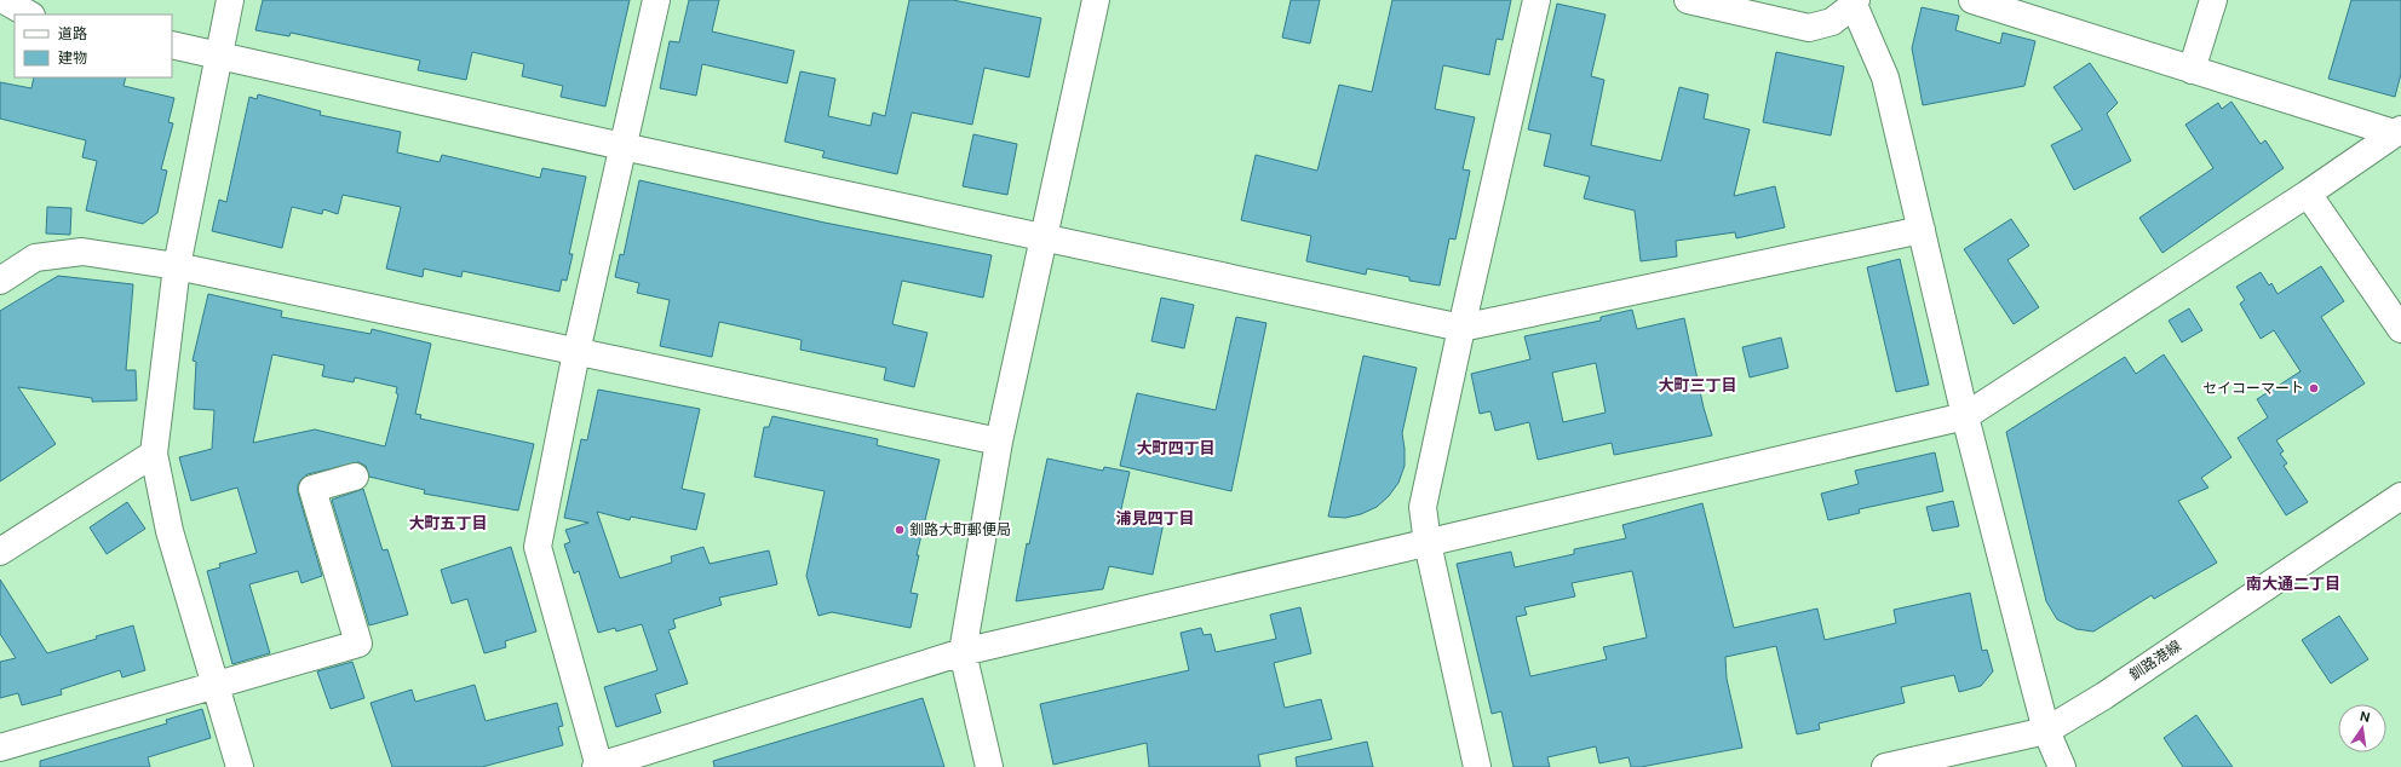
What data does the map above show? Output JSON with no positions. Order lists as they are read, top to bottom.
{
  "streets": {
    "street": ["釧路港線"]
  },
  "districts": [
    "大町三丁目",
    "大町四丁目",
    "浦見四丁目",
    "大町五丁目",
    "南大通二丁目"
  ],
  "places": ["セイコーマート", "釧路大町郵便局"],
  "legend": ["道路", "建物"],
  "north": "top"
}
